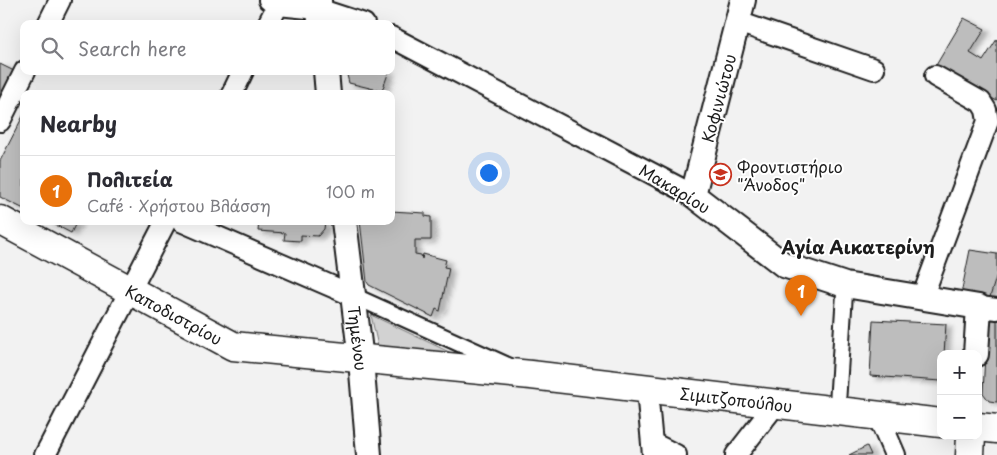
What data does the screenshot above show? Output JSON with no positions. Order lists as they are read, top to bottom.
{
  "streets": {
    "main road": ["Καποδιστρίου", "Σιμιτζοπούλου"],
    "street": ["Κοφινιώτου", "Μακαρίου", "Τημένου"]
  },
  "crossings": [
    ["Κοφινιώτου", "Μακαρίου"],
    ["Καποδιστρίου", "Τημένου"],
    ["Καποδιστρίου", "Σιμιτζοπούλου"],
    ["Τημένου", "Σιμιτζοπούλου"]
  ],
  "districts": ["Αγία Αικατερίνη"],
  "places": {
    "school or university": ["Φροντιστήριο \"Άνοδος\""]
  },
  "page": {
    "search": "Search here",
    "heading": "Nearby",
    "list": [
      {
        "mark": "1",
        "name": "Πολιτεία",
        "note": "Café · Χρήστου Βλάσση",
        "value": "100 m"
      }
    ],
    "pins": "1",
    "map_buttons": ["+", "−"]
  }
}
